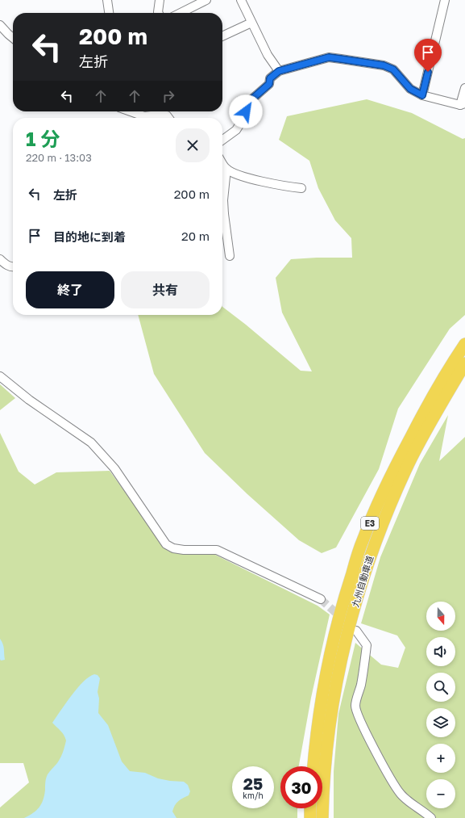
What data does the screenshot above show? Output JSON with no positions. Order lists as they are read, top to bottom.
{
  "streets": {
    "highway": ["E3", "九州自動車道"]
  },
  "north": "bottom",
  "page": {
    "turn": ["200 m", "左折"],
    "heading": ["1 分", "220 m · 13:03"],
    "list": [
      {
        "name": "左折",
        "value": "200 m"
      },
      {
        "name": "目的地に到着",
        "value": "20 m"
      }
    ],
    "buttons": ["終了", "共有"],
    "map_buttons": ["+", "−"],
    "speed": "25 km/h",
    "limit": "30"
  }
}
